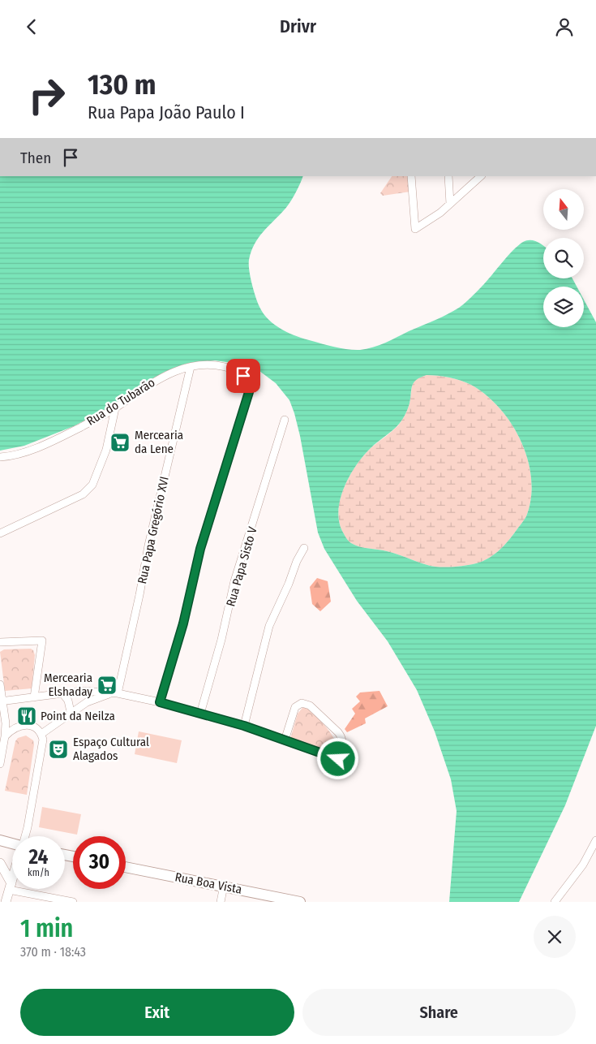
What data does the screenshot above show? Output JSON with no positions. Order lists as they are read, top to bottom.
{
  "streets": {
    "main road": ["Rua Boa Vista"],
    "street": ["Rua do Tubarão", "Rua Papa Gregório XVI", "Rua Papa Sisto V"]
  },
  "crossings": [
    ["Rua do Tubarão", "Rua Papa Gregório XVI"]
  ],
  "places": {
    "supermarket": ["Mercearia da Lene", "Mercearia Elshaday"],
    "restaurant": ["Point da Neilza"],
    "theatre": ["Espaço Cultural Alagados"]
  },
  "north": "top",
  "page": {
    "header": "Drivr",
    "turn": ["130 m", "Rua Papa João Paulo I"],
    "then": "Then",
    "speed": "24 km/h",
    "limit": "30",
    "heading": ["1 min", "370 m · 18:43"],
    "buttons": ["Exit", "Share"]
  }
}
